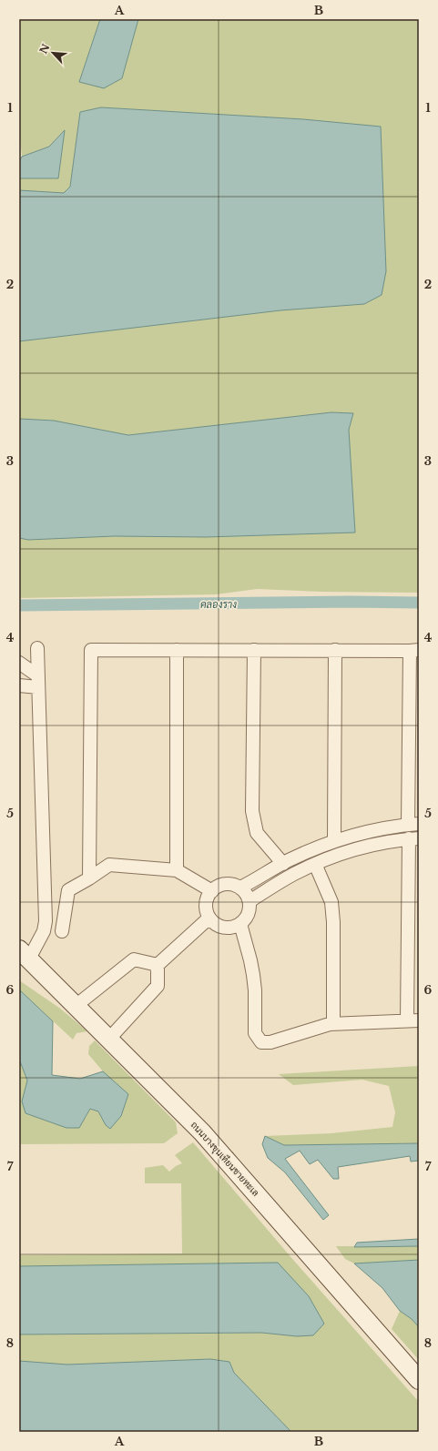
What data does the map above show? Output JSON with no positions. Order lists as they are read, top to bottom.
{
  "streets": {
    "main road": ["ถนนบางขุนเทียนชายทะเล"]
  },
  "water": ["คลองราง"],
  "north": "top left",
  "grid": {
    "columns": ["A", "B"],
    "rows": [
      "1",
      "2",
      "3",
      "4",
      "5",
      "6",
      "7",
      "8"
    ]
  }
}
